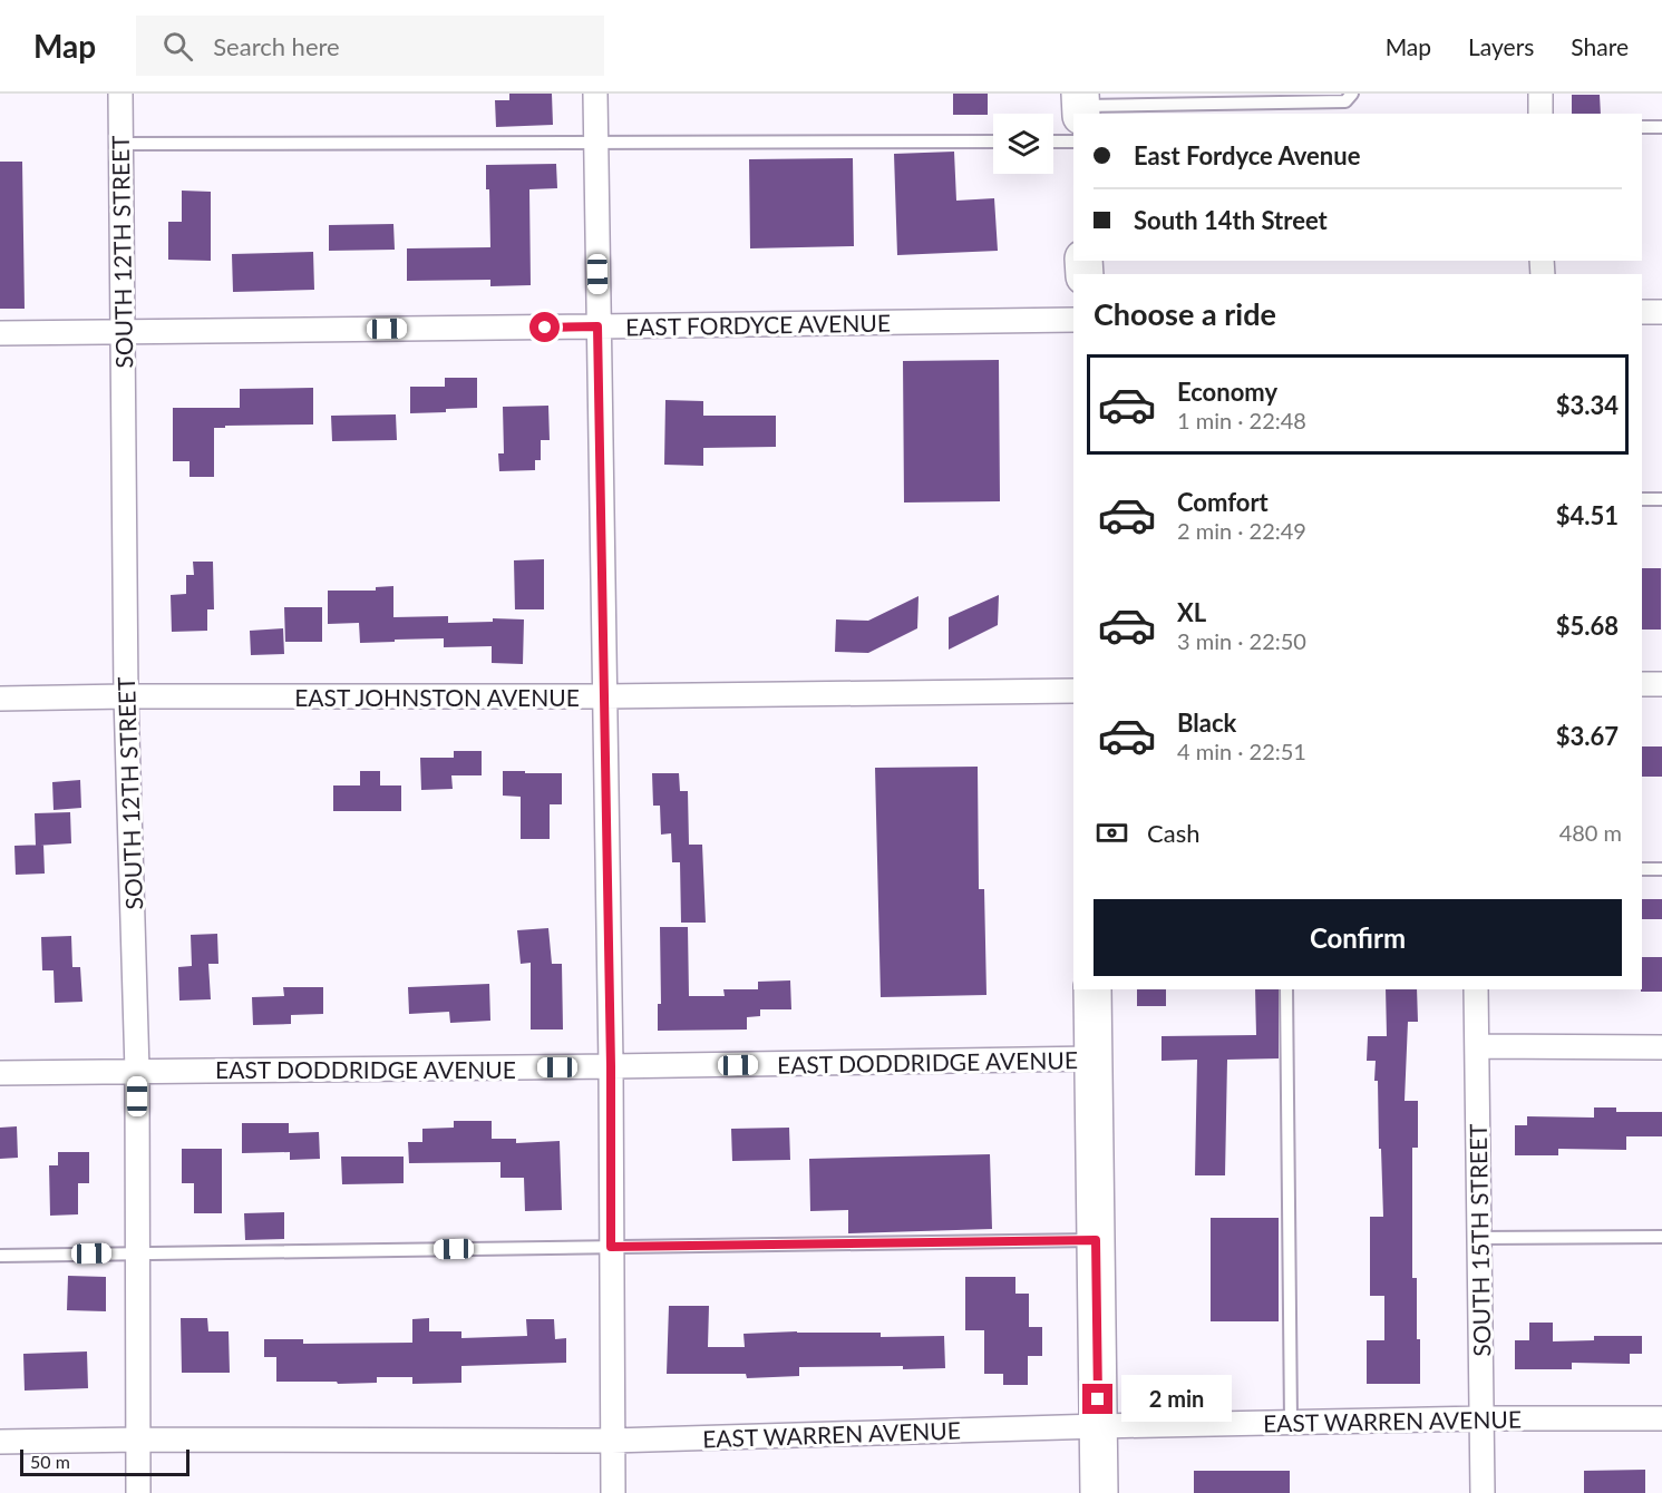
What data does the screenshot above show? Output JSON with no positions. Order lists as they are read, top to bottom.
{
  "streets": {
    "street": [
      "SOUTH 12TH STREET",
      "EAST FORDYCE AVENUE",
      "EAST JOHNSTON AVENUE",
      "EAST DODDRIDGE AVENUE",
      "SOUTH 15TH STREET",
      "EAST WARREN AVENUE"
    ]
  },
  "crossings": [
    ["SOUTH 12TH STREET", "EAST FORDYCE AVENUE"],
    ["SOUTH 12TH STREET", "EAST JOHNSTON AVENUE"],
    ["SOUTH 12TH STREET", "EAST DODDRIDGE AVENUE"],
    ["SOUTH 12TH STREET", "EAST WARREN AVENUE"],
    ["SOUTH 15TH STREET", "EAST WARREN AVENUE"]
  ],
  "scale_bar": "50 m",
  "page": {
    "header": "Map",
    "search": "Search here",
    "nav": ["Map", "Layers", "Share"],
    "banner": ["East Fordyce Avenue", "South 14th Street"],
    "heading": "Choose a ride",
    "list": [
      {
        "name": "Economy",
        "note": "1 min · 22:48",
        "value": "$3.34"
      },
      {
        "name": "Comfort",
        "note": "2 min · 22:49",
        "value": "$4.51"
      },
      {
        "name": "XL",
        "note": "3 min · 22:50",
        "value": "$5.68"
      },
      {
        "name": "Black",
        "note": "4 min · 22:51",
        "value": "$3.67"
      }
    ],
    "pay": ["Cash", "480 m"],
    "buttons": "Confirm",
    "bubble": "2 min",
    "scale": "50 m"
  }
}
